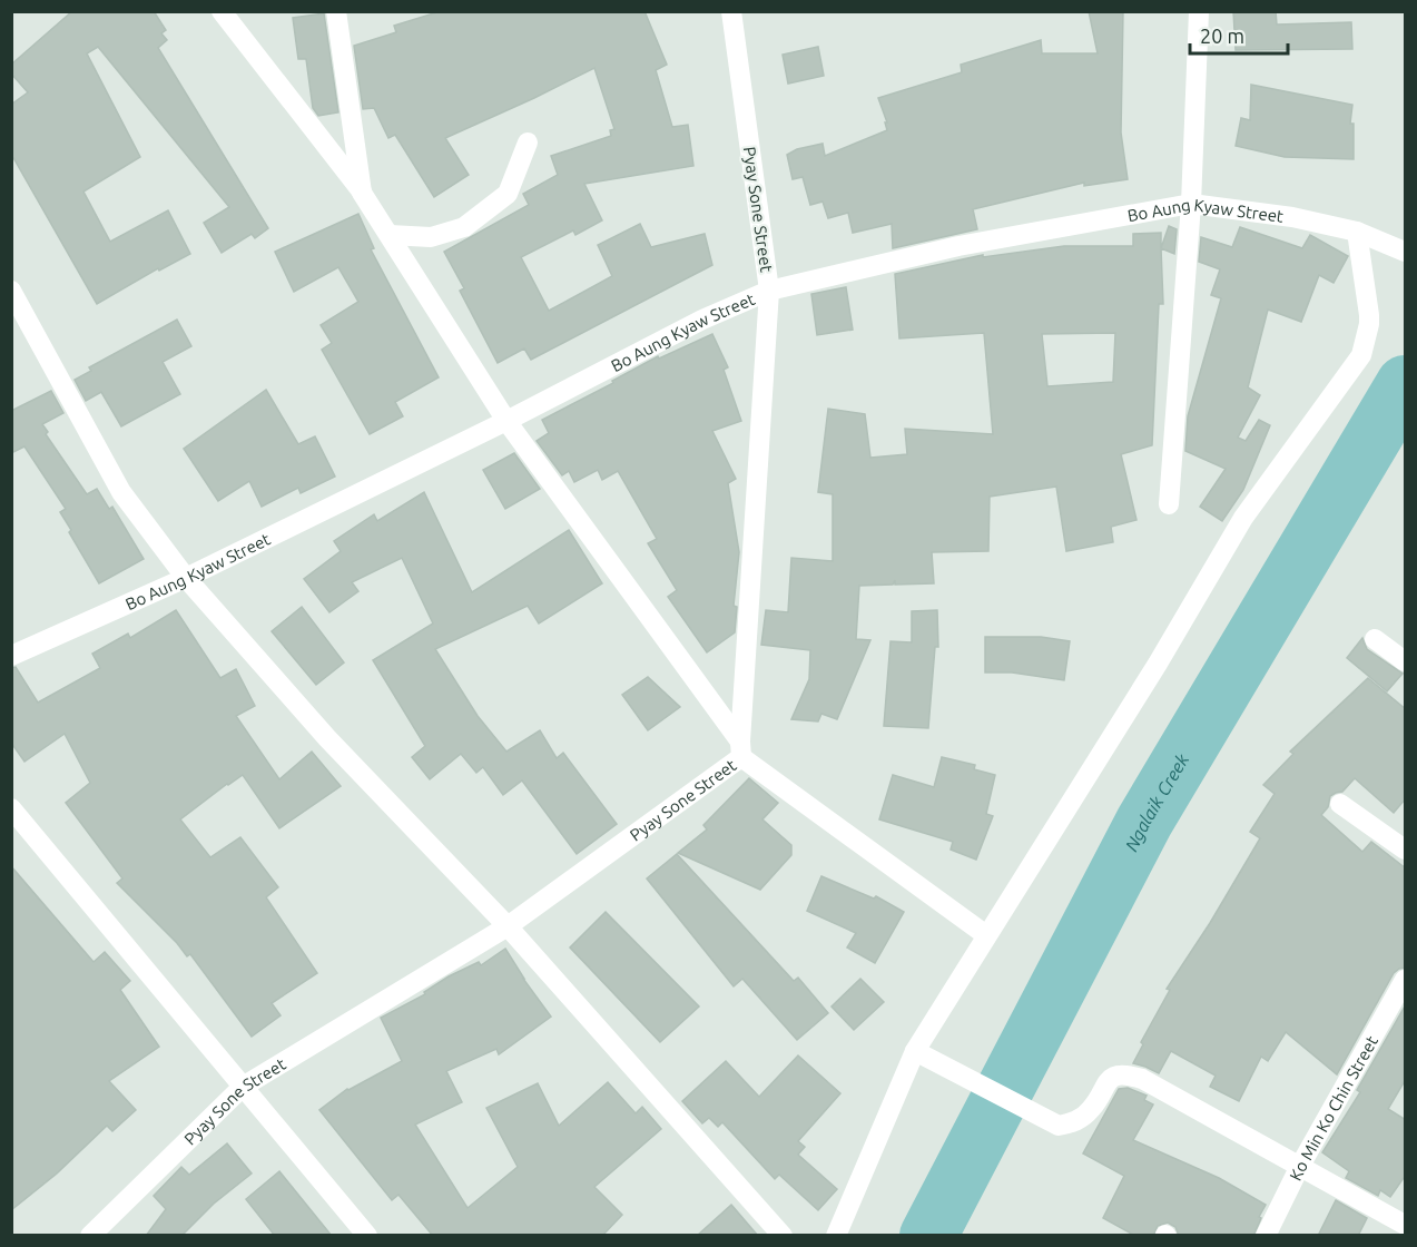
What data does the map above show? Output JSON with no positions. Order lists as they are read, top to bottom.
{
  "streets": {
    "street": ["Pyay Sone Street", "Bo Aung Kyaw Street", "Ko Min Ko Chin Street"]
  },
  "crossings": [
    ["Pyay Sone Street", "Bo Aung Kyaw Street"]
  ],
  "water": ["Ngalaik Creek"],
  "scale_bar": "20 m"
}
